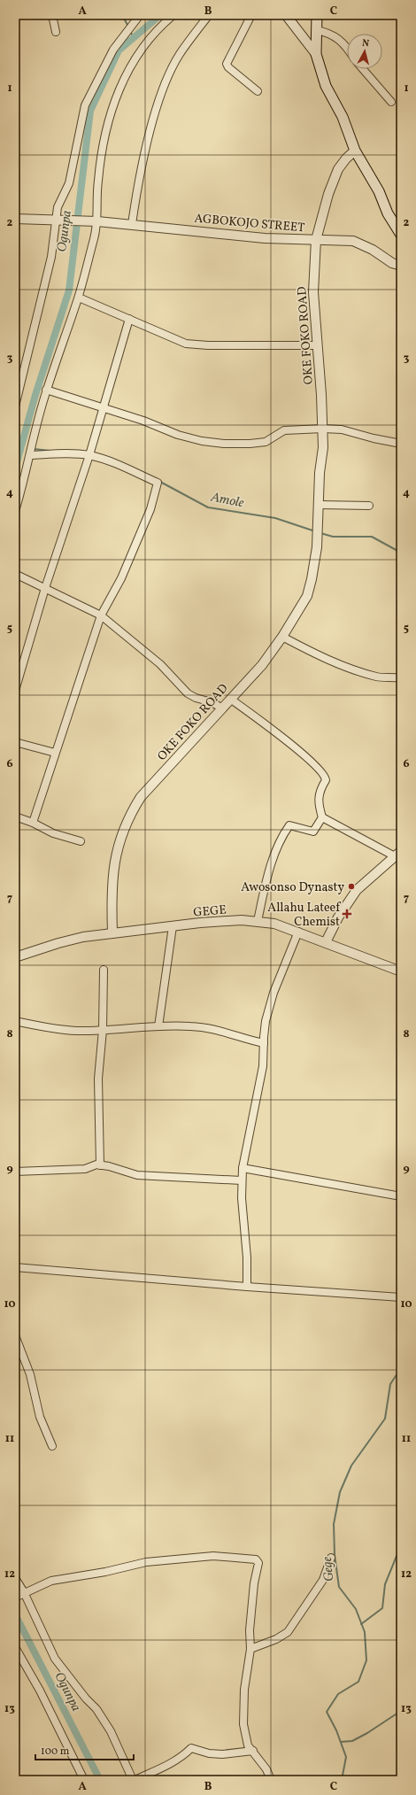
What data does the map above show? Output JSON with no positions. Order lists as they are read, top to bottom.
{
  "streets": {
    "street": ["AGBOKOJO STREET", "OKE FOKO ROAD", "GEGE"]
  },
  "crossings": [
    ["AGBOKOJO STREET", "OKE FOKO ROAD"],
    ["OKE FOKO ROAD", "GEGE"]
  ],
  "water": ["Ogunpa", "Amole", "Gege"],
  "places": {
    "other": ["Awosonso Dynasty"],
    "health": ["Allahu Lateef Chemist"]
  },
  "scale_bar": "100 m",
  "north": "top",
  "grid": {
    "columns": ["A", "B", "C"],
    "rows": [
      "1",
      "2",
      "3",
      "4",
      "5",
      "6",
      "7",
      "8",
      "9",
      "10",
      "11",
      "12",
      "13"
    ]
  }
}
